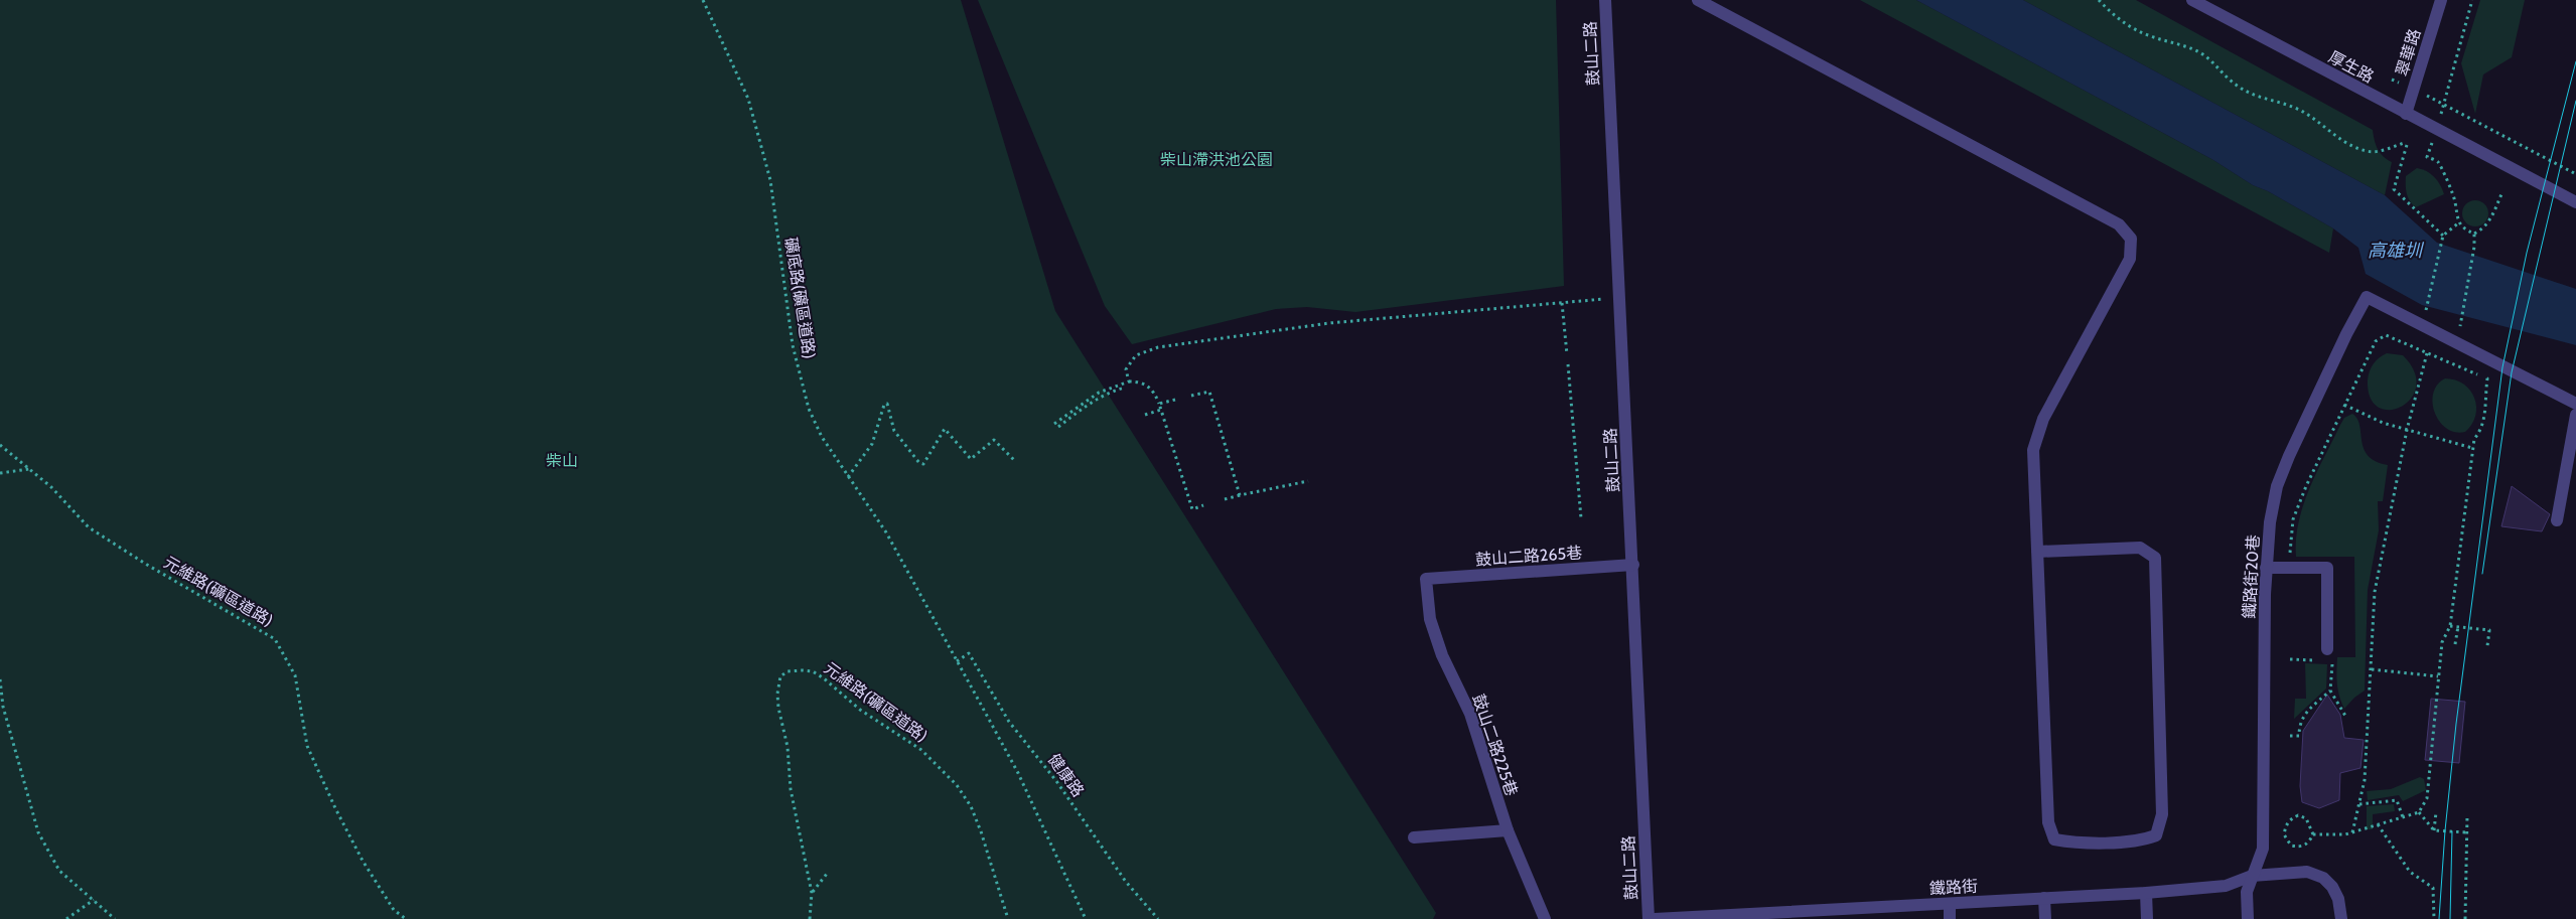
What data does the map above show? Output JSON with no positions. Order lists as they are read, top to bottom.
{
  "streets": {
    "street": [
      "翠華路",
      "鼓山二路",
      "厚生路",
      "鼓山二路265巷",
      "鐵路街20巷",
      "鼓山二路225巷",
      "鐵路街"
    ],
    "path": ["礦底路(礦區道路)", "元維路(礦區道路)", "健康路"]
  },
  "crossings": [
    ["翠華路", "厚生路"],
    ["鼓山二路", "鼓山二路265巷"],
    ["礦底路(礦區道路)", "健康路"],
    ["鼓山二路265巷", "鼓山二路225巷"],
    ["鐵路街20巷", "鐵路街"]
  ],
  "water": ["高雄圳"],
  "parks": ["柴山滯洪池公園", "柴山"]
}
